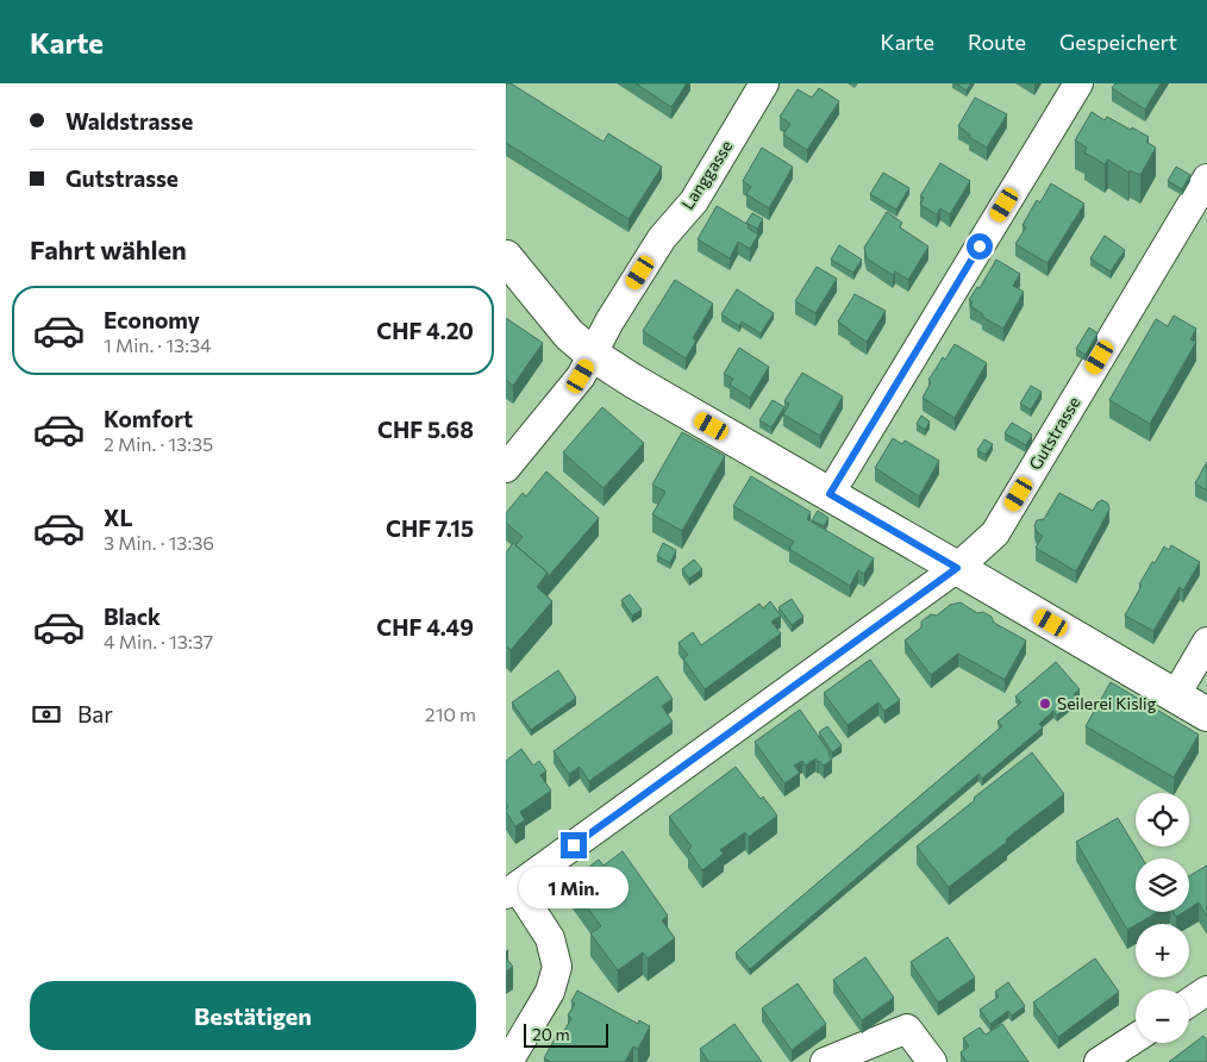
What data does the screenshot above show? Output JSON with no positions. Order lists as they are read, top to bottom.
{
  "streets": {
    "street": ["Langgasse", "Gutstrasse"]
  },
  "places": ["Seilerei Kislig"],
  "scale_bar": "20 m",
  "page": {
    "header": "Karte",
    "nav": ["Karte", "Route", "Gespeichert"],
    "banner": ["Waldstrasse", "Gutstrasse"],
    "heading": "Fahrt wählen",
    "list": [
      {
        "name": "Economy",
        "note": "1 Min. · 13:34",
        "value": "CHF 4.20"
      },
      {
        "name": "Komfort",
        "note": "2 Min. · 13:35",
        "value": "CHF 5.68"
      },
      {
        "name": "XL",
        "note": "3 Min. · 13:36",
        "value": "CHF 7.15"
      },
      {
        "name": "Black",
        "note": "4 Min. · 13:37",
        "value": "CHF 4.49"
      }
    ],
    "pay": ["Bar", "210 m"],
    "map_buttons": ["+", "−"],
    "bubble": "1 Min.",
    "buttons": "Bestätigen",
    "scale": "20 m"
  }
}
